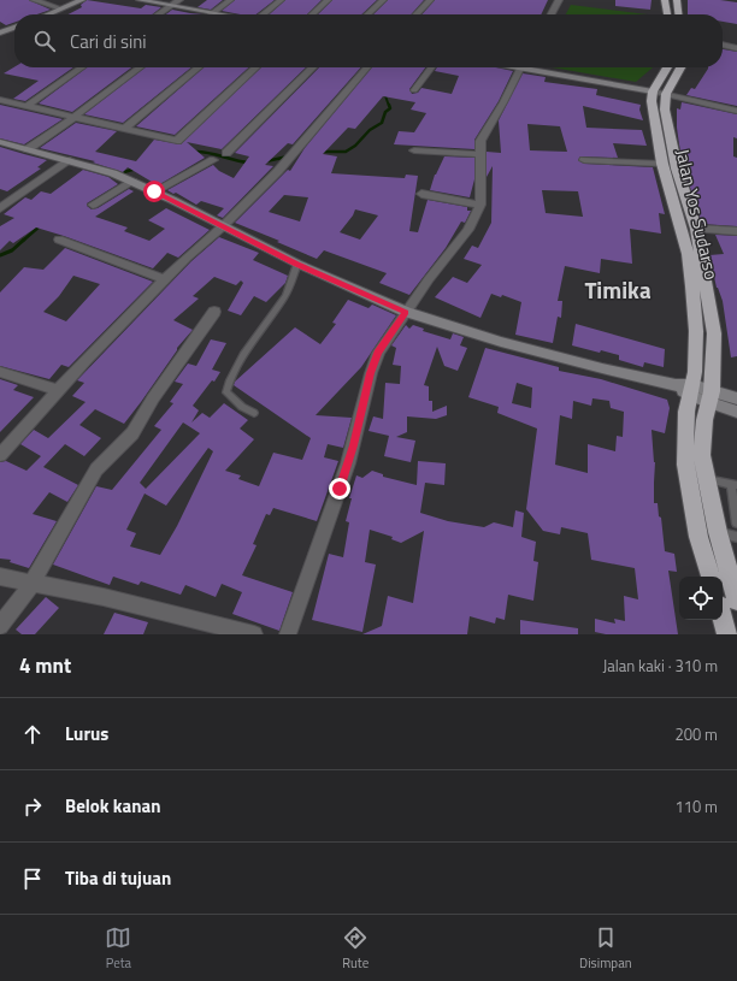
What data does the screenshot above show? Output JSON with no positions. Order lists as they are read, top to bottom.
{
  "streets": {
    "highway": ["Jalan Yos Sudarso"]
  },
  "districts": ["Timika"],
  "page": {
    "search": "Cari di sini",
    "heading": ["4 mnt", "Jalan kaki · 310 m"],
    "list": [
      ["Lurus", "200 m"],
      ["Belok kanan", "110 m"],
      "Tiba di tujuan"
    ],
    "nav": ["Peta", "Rute", "Disimpan"]
  }
}
